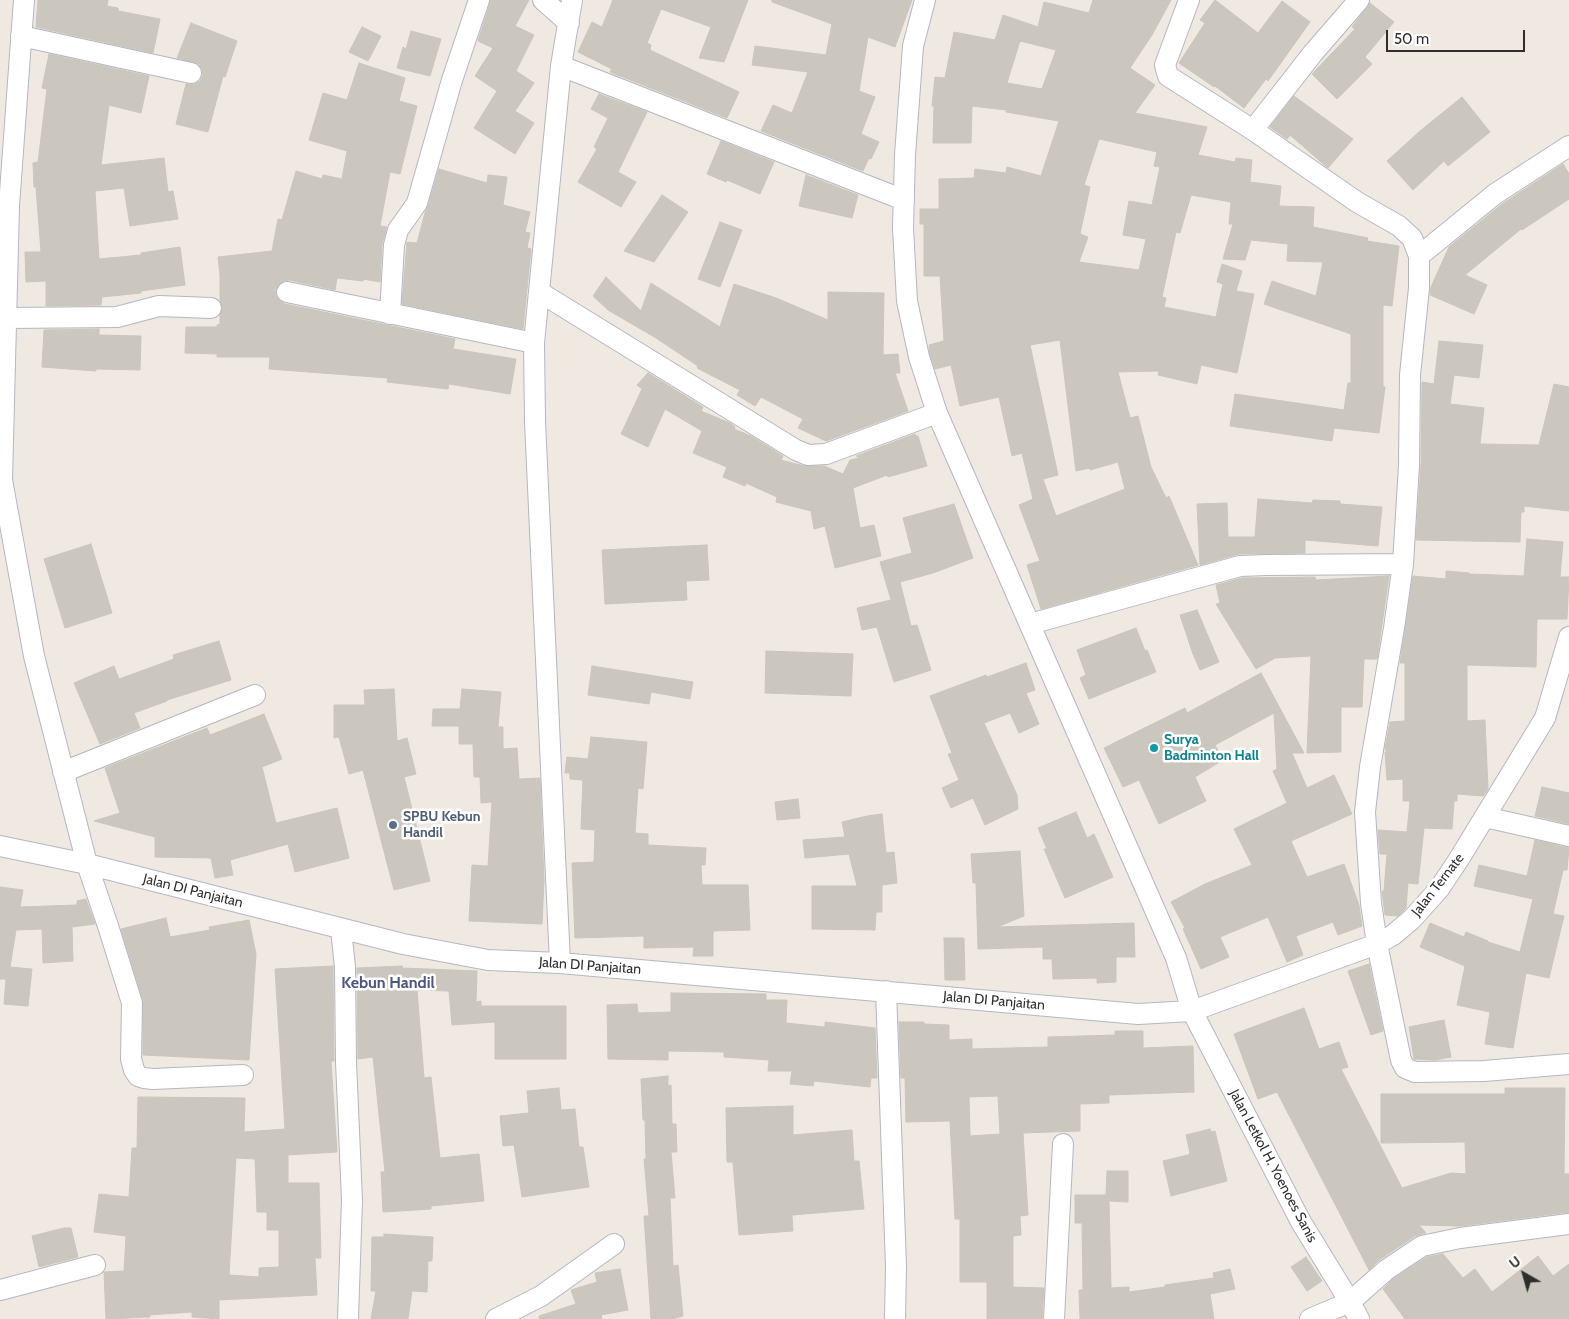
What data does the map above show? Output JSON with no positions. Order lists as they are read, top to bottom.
{
  "streets": {
    "street": ["Jalan Ternate", "Jalan DI Panjaitan", "Jalan Letkol H. Yoenoes Sanis"]
  },
  "crossings": [
    ["Jalan Ternate", "Jalan DI Panjaitan"],
    ["Jalan Ternate", "Jalan Letkol H. Yoenoes Sanis"],
    ["Jalan DI Panjaitan", "Jalan Letkol H. Yoenoes Sanis"]
  ],
  "districts": ["Kebun Handil"],
  "places": ["Surya Badminton Hall", "SPBU Kebun Handil"],
  "scale_bar": "50 m",
  "north": "top left"
}
